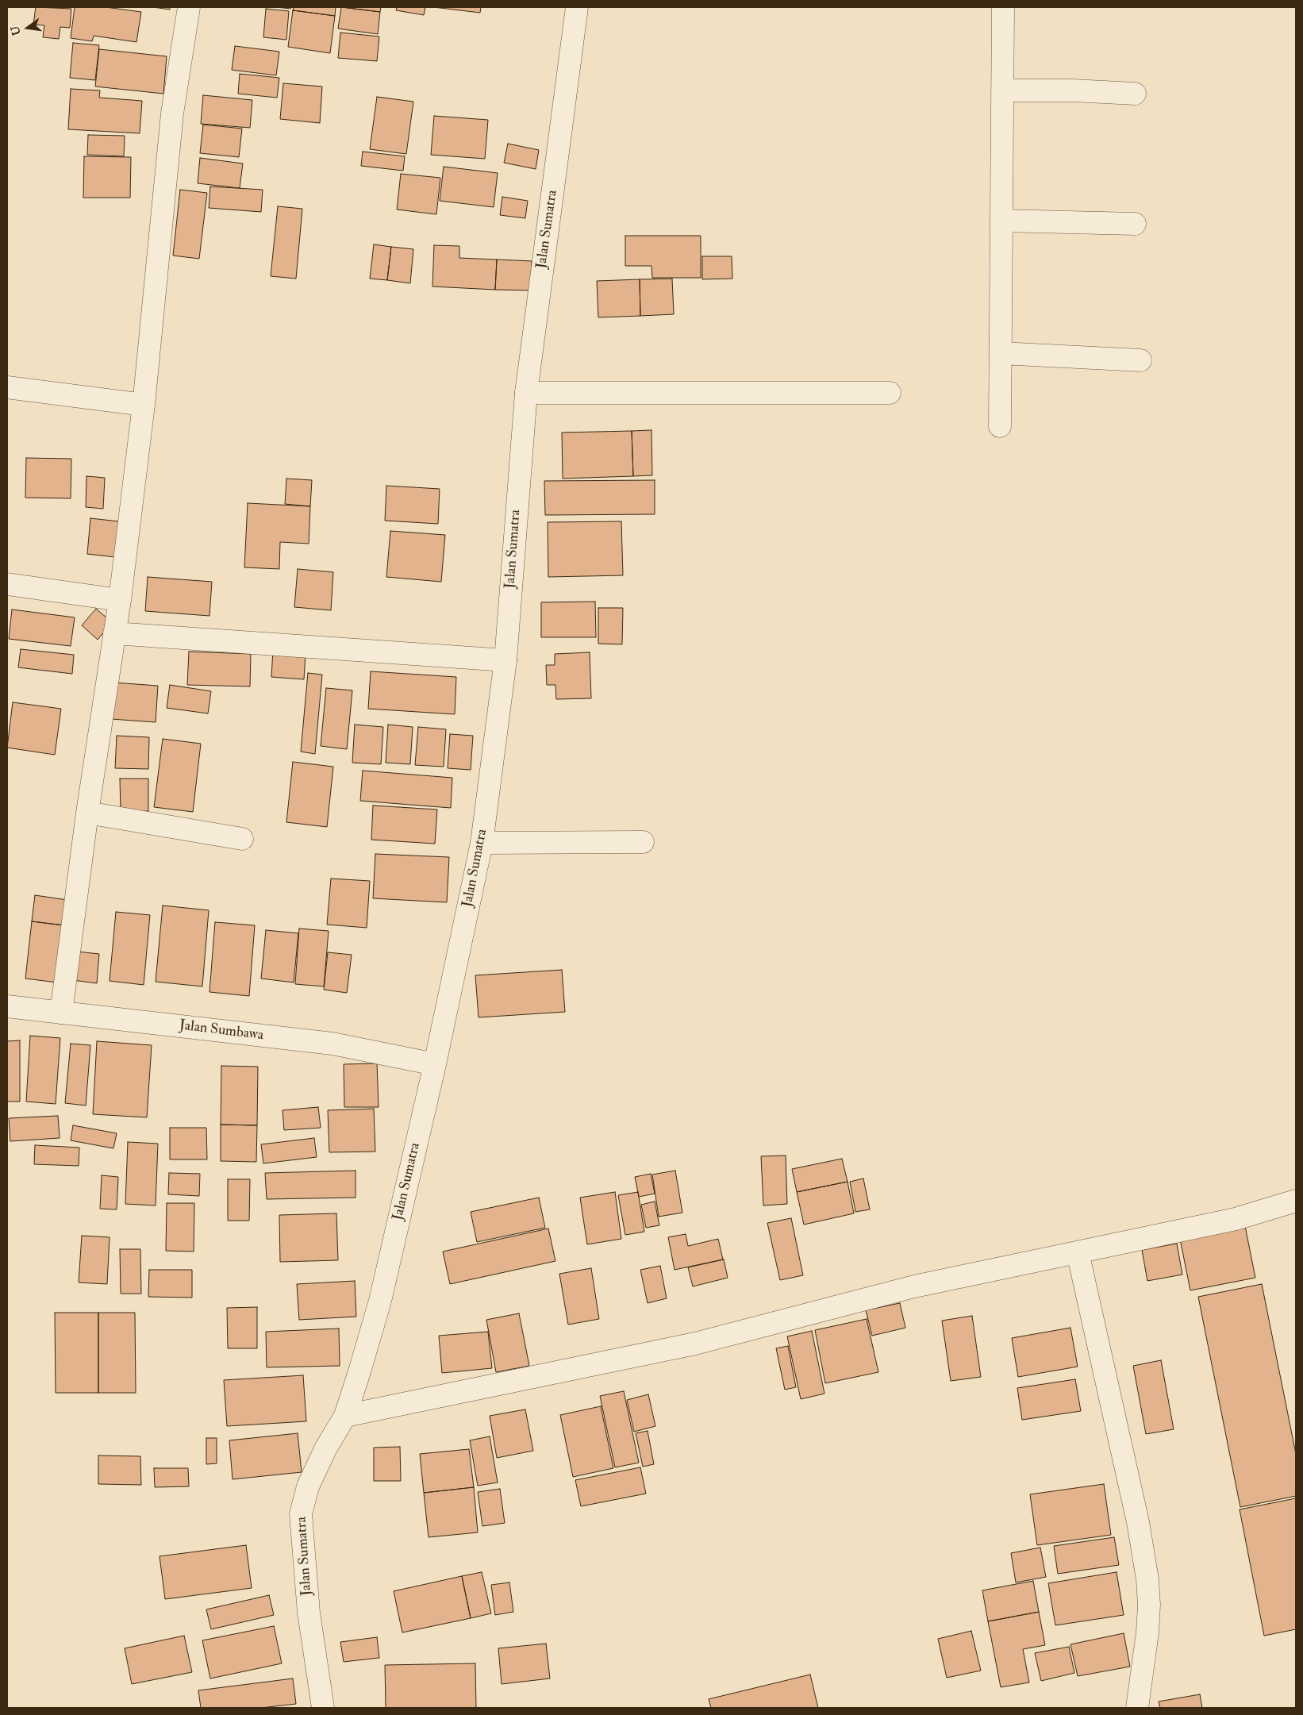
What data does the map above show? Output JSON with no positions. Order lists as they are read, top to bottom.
{
  "streets": {
    "street": ["Jalan Sumatra", "Jalan Sumbawa"]
  },
  "crossings": [
    ["Jalan Sumatra", "Jalan Sumbawa"]
  ],
  "north": "left"
}
